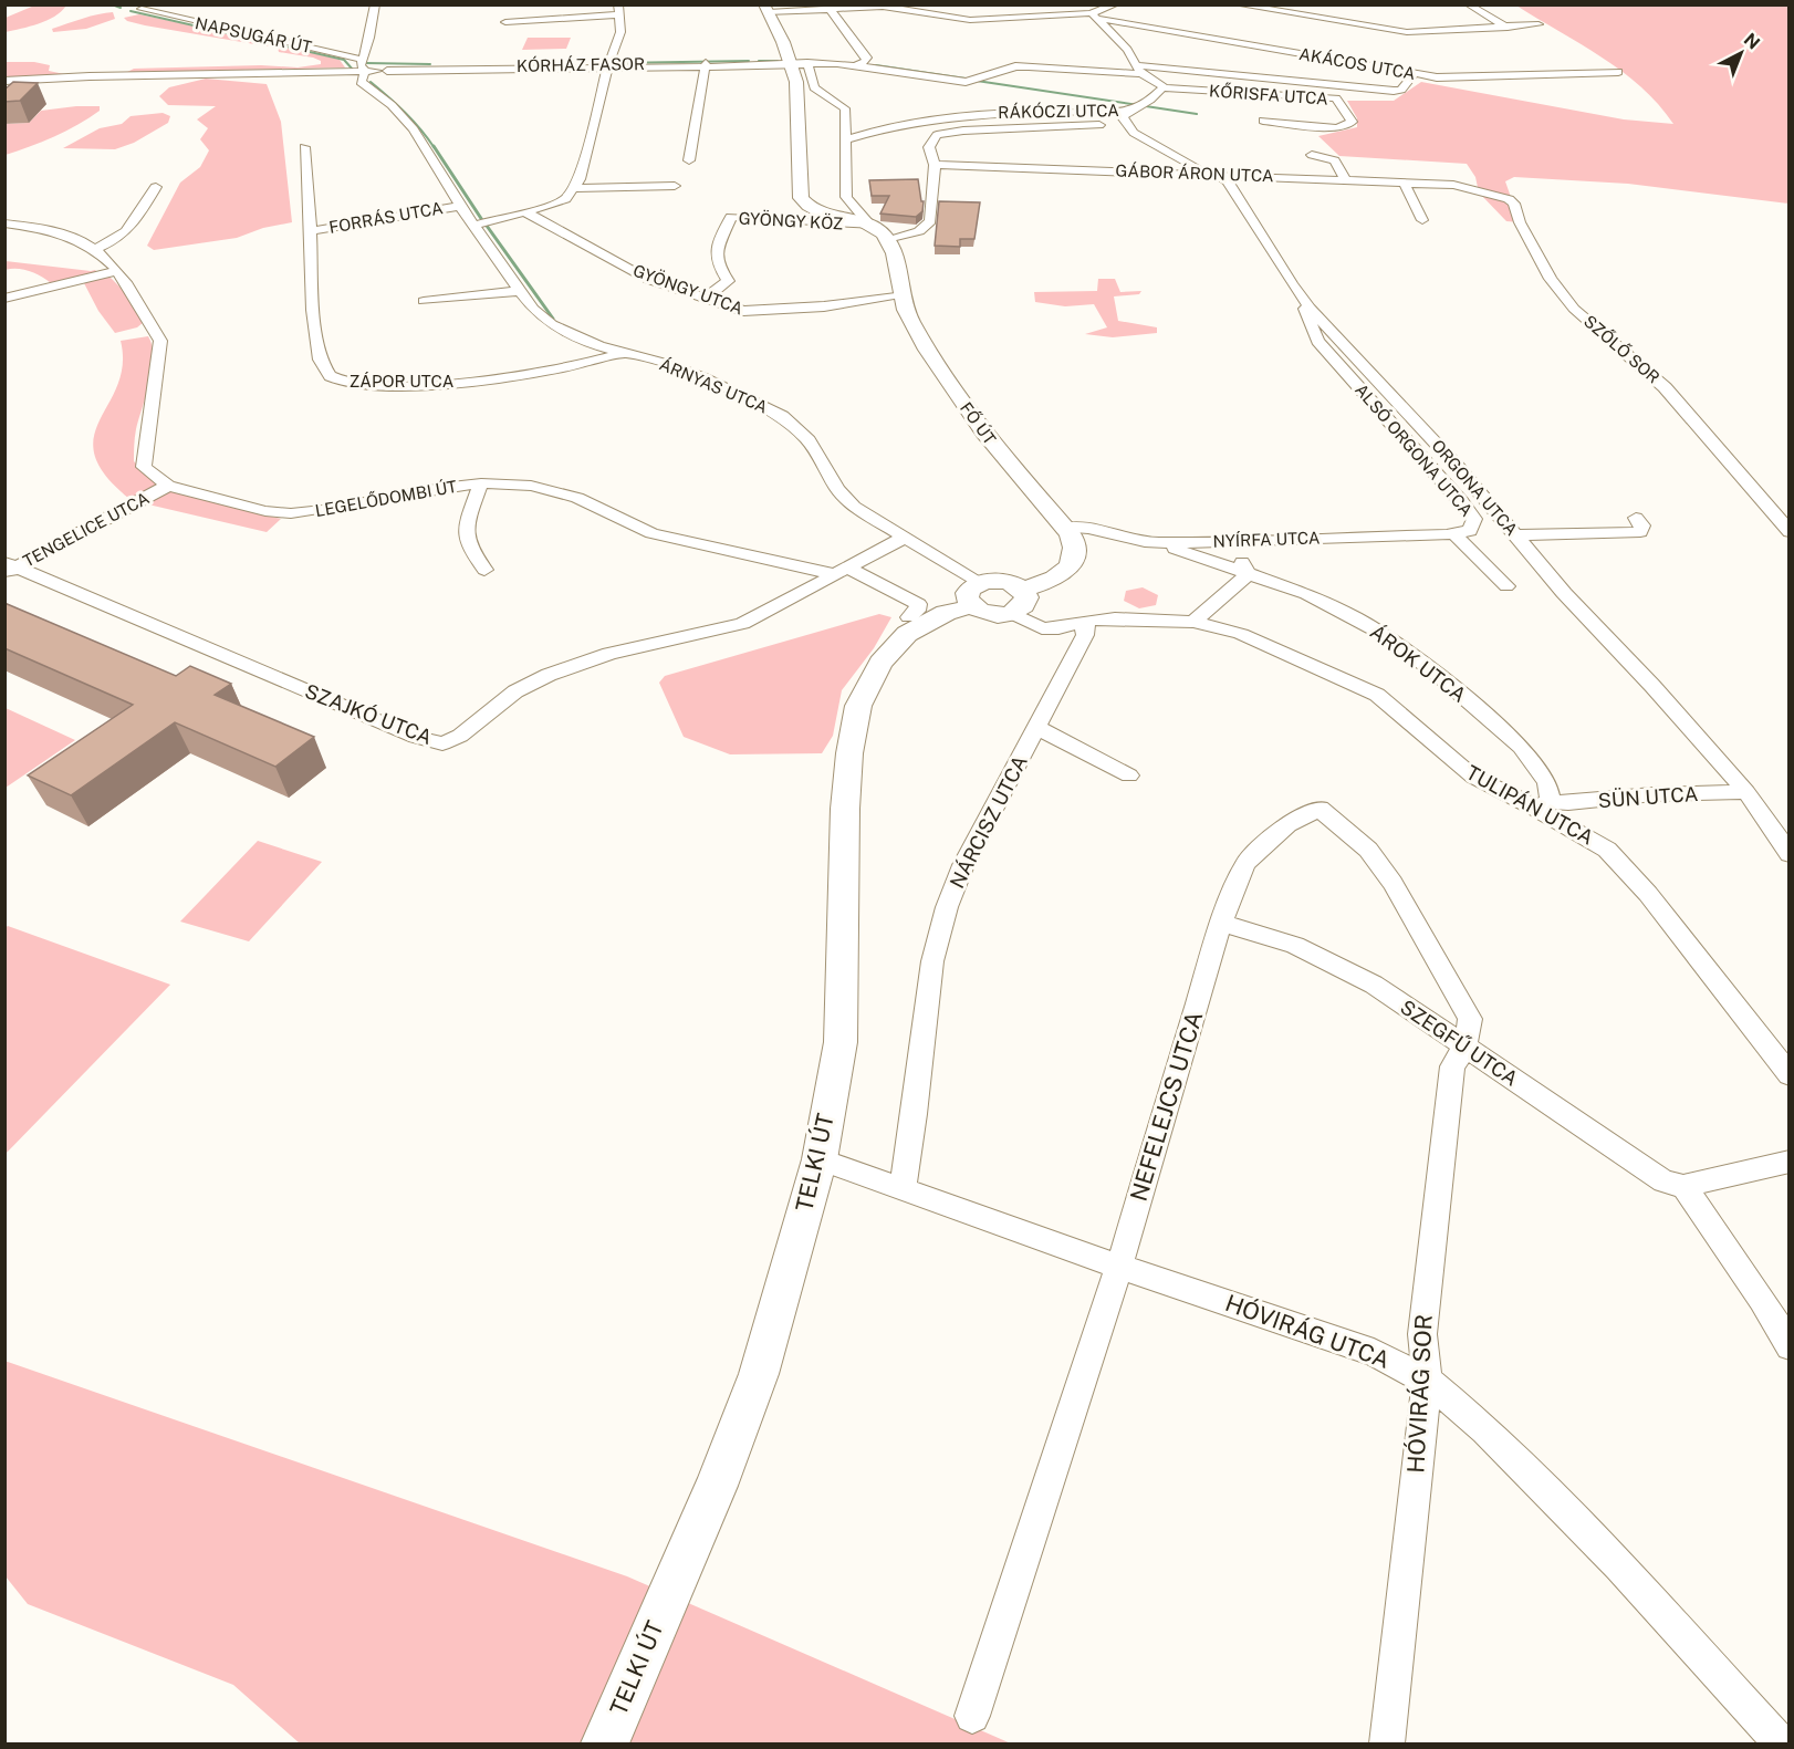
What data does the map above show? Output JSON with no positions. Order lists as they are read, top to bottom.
{
  "streets": {
    "main road": ["FŐ ÚT", "TELKI ÚT"],
    "street": [
      "NAPSUGÁR ÚT",
      "AKÁCOS UTCA",
      "KÓRHÁZ FASOR",
      "KŐRISFA UTCA",
      "RÁKÓCZI UTCA",
      "GÁBOR ÁRON UTCA",
      "FORRÁS UTCA",
      "GYÖNGY KÖZ",
      "GYÖNGY UTCA",
      "SZŐLŐ SOR",
      "ZÁPOR UTCA",
      "ÁRNYAS UTCA",
      "ALSÓ ORGONA UTCA",
      "ORGONA UTCA",
      "LEGELŐDOMBI ÚT",
      "TENGELICE UTCA",
      "NYÍRFA UTCA",
      "ÁROK UTCA",
      "SZAJKÓ UTCA",
      "SÜN UTCA",
      "TULIPÁN UTCA",
      "NÁRCISZ UTCA",
      "SZEGFŰ UTCA",
      "NEFELEJCS UTCA",
      "HÓVIRÁG UTCA",
      "HÓVIRÁG SOR"
    ]
  },
  "crossings": [
    ["KÓRHÁZ FASOR", "RÁKÓCZI UTCA"],
    ["KÓRHÁZ FASOR", "ÁRNYAS UTCA"],
    ["KŐRISFA UTCA", "RÁKÓCZI UTCA"],
    ["GÁBOR ÁRON UTCA", "SZŐLŐ SOR"],
    ["GÁBOR ÁRON UTCA", "ORGONA UTCA"],
    ["FORRÁS UTCA", "ZÁPOR UTCA"],
    ["FORRÁS UTCA", "ÁRNYAS UTCA"],
    ["GYÖNGY KÖZ", "GYÖNGY UTCA"],
    ["GYÖNGY UTCA", "FŐ ÚT"],
    ["ZÁPOR UTCA", "ÁRNYAS UTCA"],
    ["ÁRNYAS UTCA", "SZAJKÓ UTCA"],
    ["ÁRNYAS UTCA", "TELKI ÚT"],
    ["FŐ ÚT", "NYÍRFA UTCA"],
    ["FŐ ÚT", "TULIPÁN UTCA"],
    ["ALSÓ ORGONA UTCA", "ORGONA UTCA"],
    ["ALSÓ ORGONA UTCA", "NYÍRFA UTCA"],
    ["ORGONA UTCA", "SÜN UTCA"],
    ["LEGELŐDOMBI ÚT", "TENGELICE UTCA"],
    ["LEGELŐDOMBI ÚT", "SZAJKÓ UTCA"],
    ["TENGELICE UTCA", "SZAJKÓ UTCA"],
    ["NYÍRFA UTCA", "ÁROK UTCA"],
    ["ÁROK UTCA", "SÜN UTCA"],
    ["ÁROK UTCA", "TULIPÁN UTCA"],
    ["SÜN UTCA", "TULIPÁN UTCA"],
    ["TULIPÁN UTCA", "NÁRCISZ UTCA"],
    ["NÁRCISZ UTCA", "HÓVIRÁG UTCA"],
    ["SZEGFŰ UTCA", "NEFELEJCS UTCA"],
    ["SZEGFŰ UTCA", "HÓVIRÁG SOR"],
    ["NEFELEJCS UTCA", "HÓVIRÁG UTCA"],
    ["NEFELEJCS UTCA", "HÓVIRÁG SOR"],
    ["TELKI ÚT", "HÓVIRÁG UTCA"],
    ["HÓVIRÁG UTCA", "HÓVIRÁG SOR"]
  ],
  "north": "top right"
}
